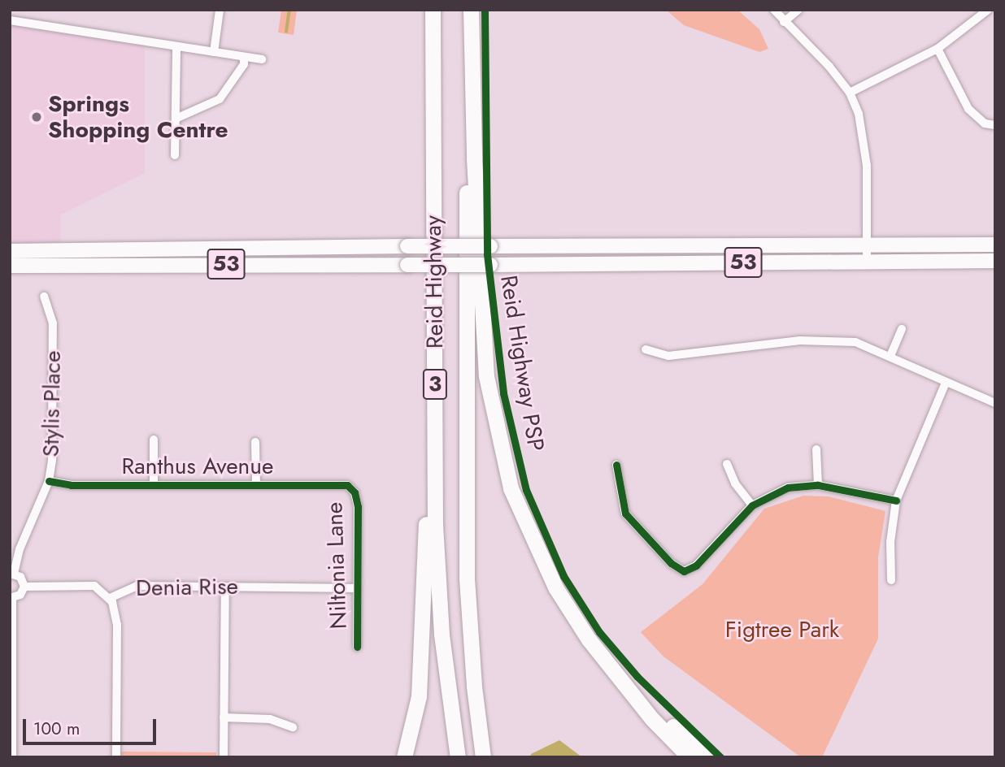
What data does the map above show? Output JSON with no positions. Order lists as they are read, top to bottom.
{
  "streets": {
    "highway": ["Reid Highway", "3"],
    "main road": ["53"],
    "street": [
      "Stylis Place",
      "Ranthus Avenue",
      "Niltonia Lane",
      "Denia Rise"
    ],
    "cycle path": ["Reid Highway PSP"]
  },
  "crossings": [
    ["Stylis Place", "Ranthus Avenue"],
    ["Ranthus Avenue", "Niltonia Lane"],
    ["Niltonia Lane", "Denia Rise"]
  ],
  "parks": ["Figtree Park"],
  "places": ["Springs Shopping Centre"],
  "scale_bar": "100 m"
}
